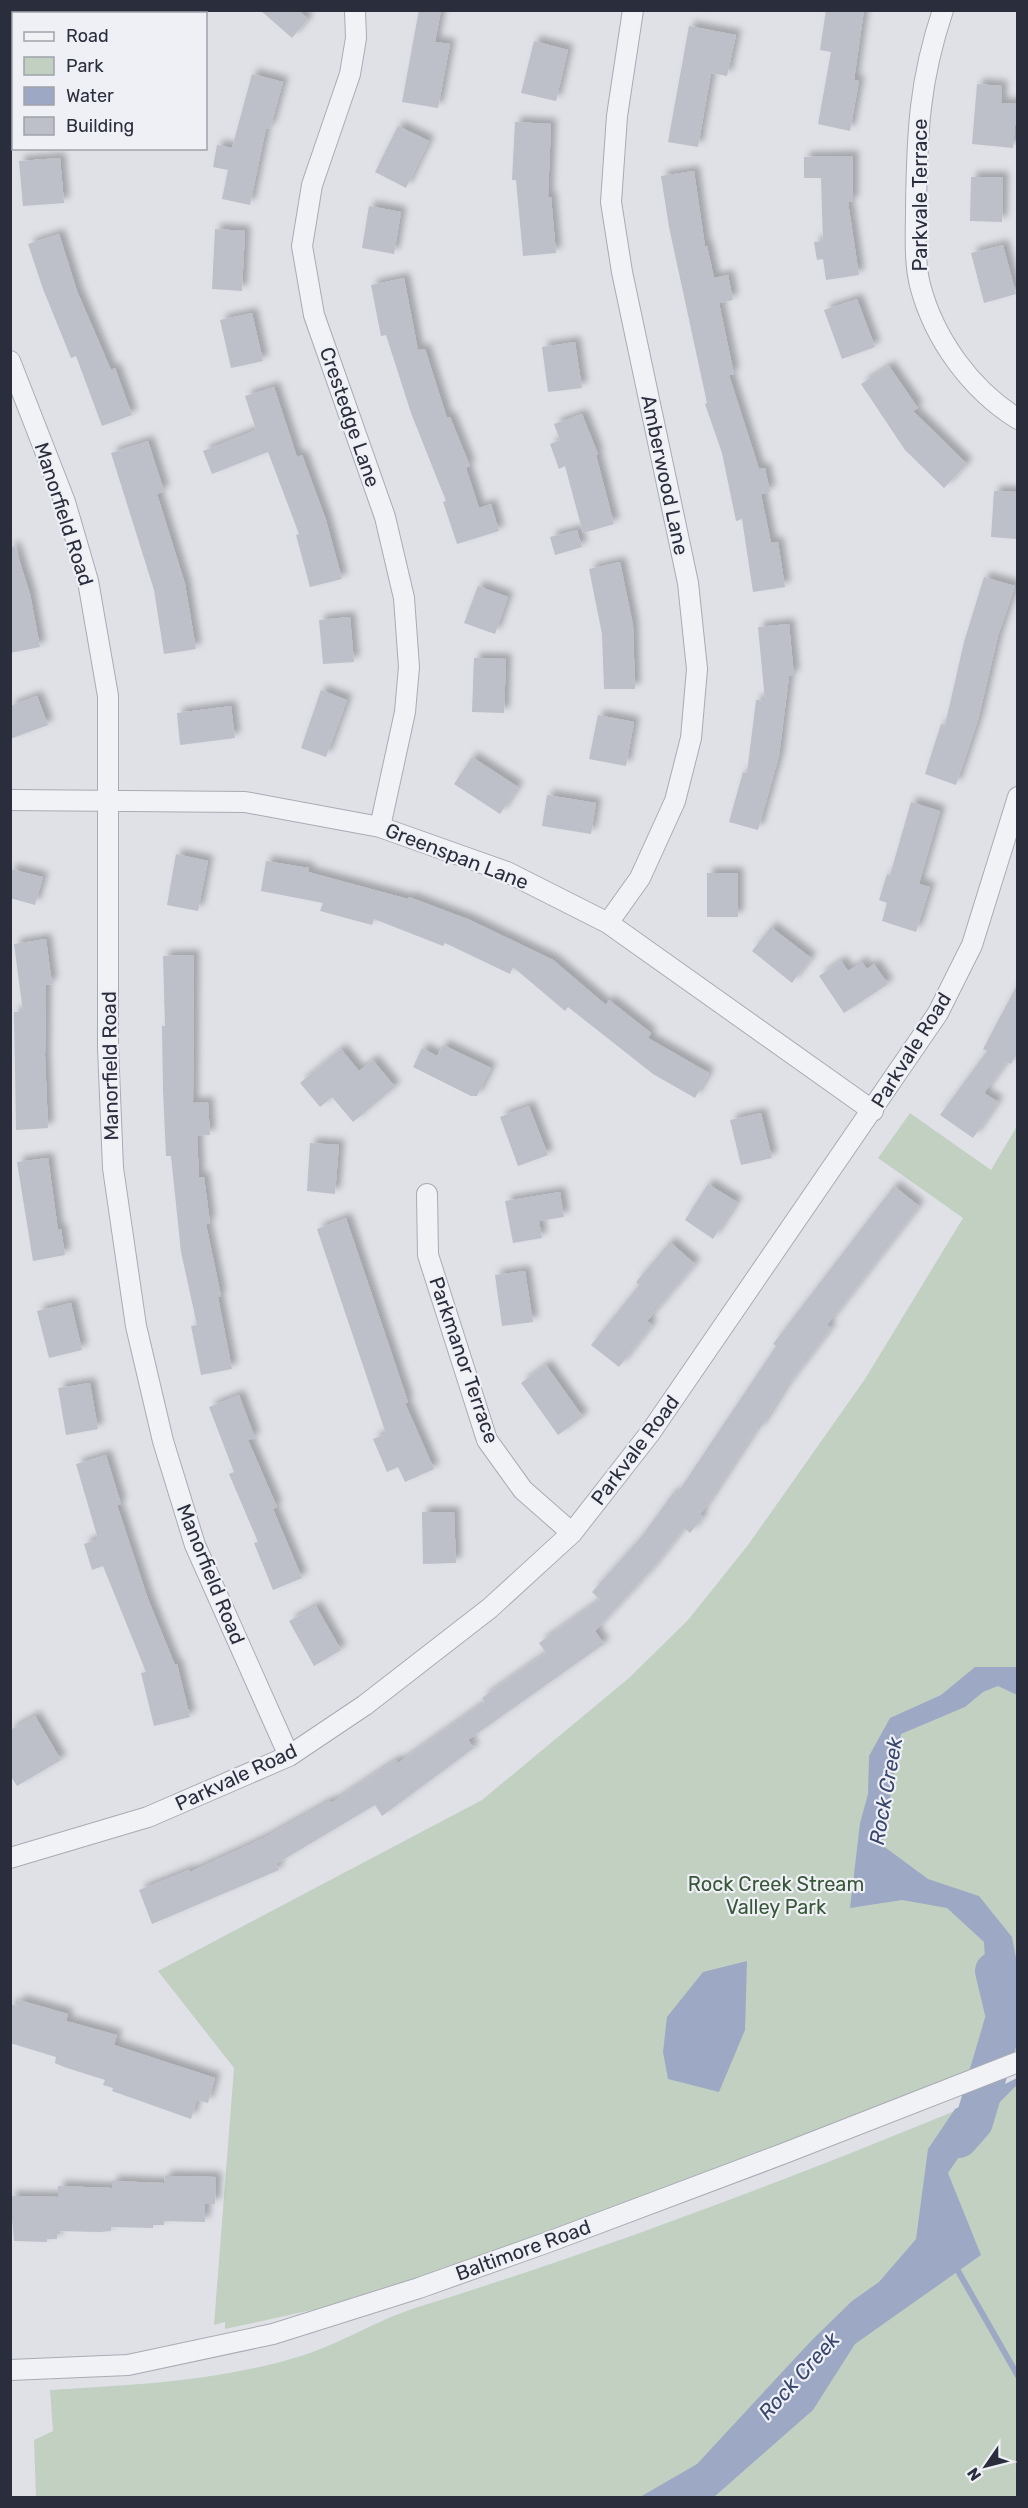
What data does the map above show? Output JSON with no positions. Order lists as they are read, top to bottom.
{
  "streets": {
    "street": [
      "Parkvale Terrace",
      "Crestedge Lane",
      "Amberwood Lane",
      "Manorfield Road",
      "Greenspan Lane",
      "Parkvale Road",
      "Parkmanor Terrace",
      "Baltimore Road"
    ]
  },
  "crossings": [
    ["Crestedge Lane", "Greenspan Lane"],
    ["Amberwood Lane", "Greenspan Lane"],
    ["Manorfield Road", "Greenspan Lane"],
    ["Manorfield Road", "Parkvale Road"],
    ["Greenspan Lane", "Parkvale Road"],
    ["Parkvale Road", "Parkmanor Terrace"]
  ],
  "water": ["Rock Creek"],
  "parks": ["Rock Creek Stream Valley Park"],
  "legend": [
    "Road",
    "Park",
    "Water",
    "Building"
  ],
  "north": "bottom left"
}
